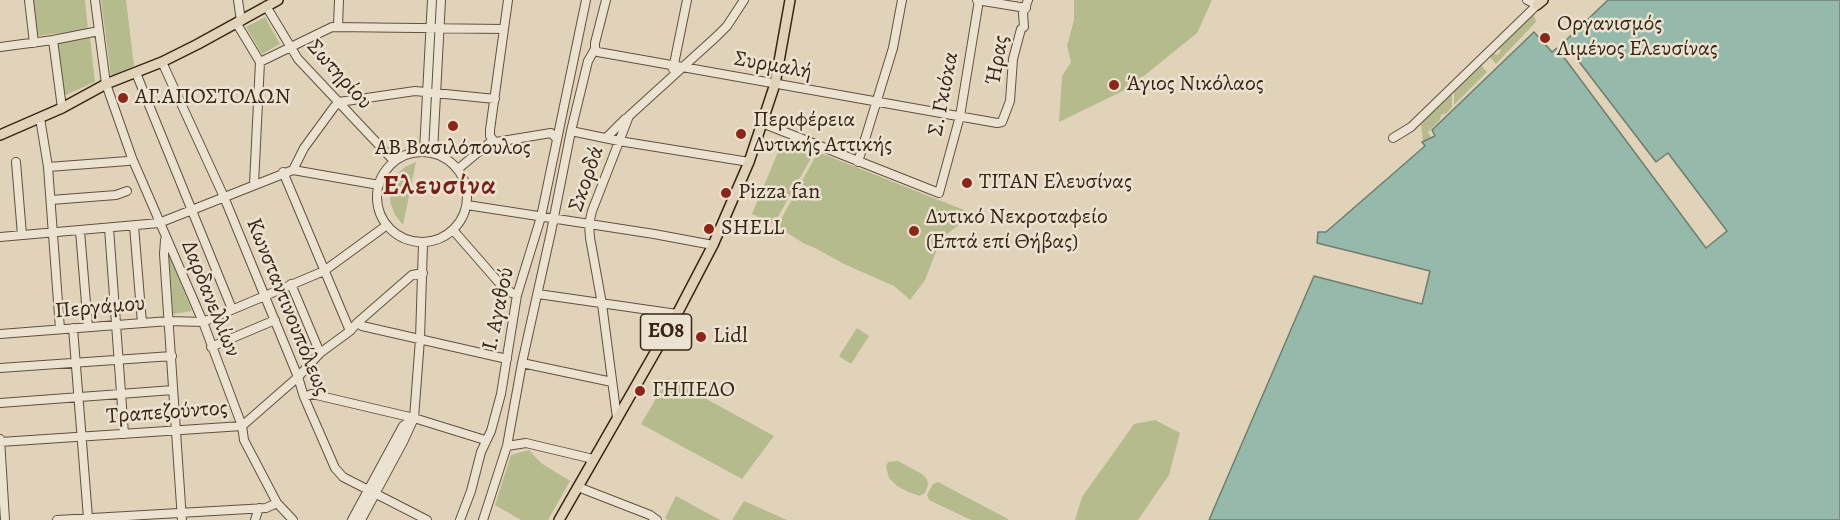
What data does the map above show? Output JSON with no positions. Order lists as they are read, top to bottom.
{
  "streets": {
    "main road": ["ΕΟ8"],
    "street": [
      "Ήρας",
      "Συρμαλή",
      "Σωτηρίου",
      "Σ. Γκιόκα",
      "Σκορδά",
      "Δαρδανελλίων",
      "Κωνσταντινουπόλεως",
      "Περγάμου",
      "Ι. Αγαθού",
      "Τραπεζούντος"
    ]
  },
  "crossings": [
    ["Ήρας", "Συρμαλή"],
    ["Συρμαλή", "Σ. Γκιόκα"],
    ["Συρμαλή", "Σκορδά"],
    ["Συρμαλή", "ΕΟ8"],
    ["Σκορδά", "ΕΟ8"],
    ["Δαρδανελλίων", "Περγάμου"],
    ["Δαρδανελλίων", "Τραπεζούντος"],
    ["Κωνσταντινουπόλεως", "Τραπεζούντος"]
  ],
  "districts": ["Ελευσίνα"],
  "places": [
    "Οργανισμός Λιμένος Ελευσίνας",
    "Άγιος Νικόλαος",
    "ΑΓ.ΑΠΟΣΤΟΛΩΝ",
    "ΑΒ Βασιλόπουλος",
    "Περιφέρεια Δυτικής Αττικής",
    "TITAN Ελευσίνας",
    "Pizza fan",
    "SHELL",
    "Δυτικό Νεκροταφείο (Επτά επί Θήβας)",
    "Lidl",
    "ΓΗΠΕΔΟ"
  ]
}
